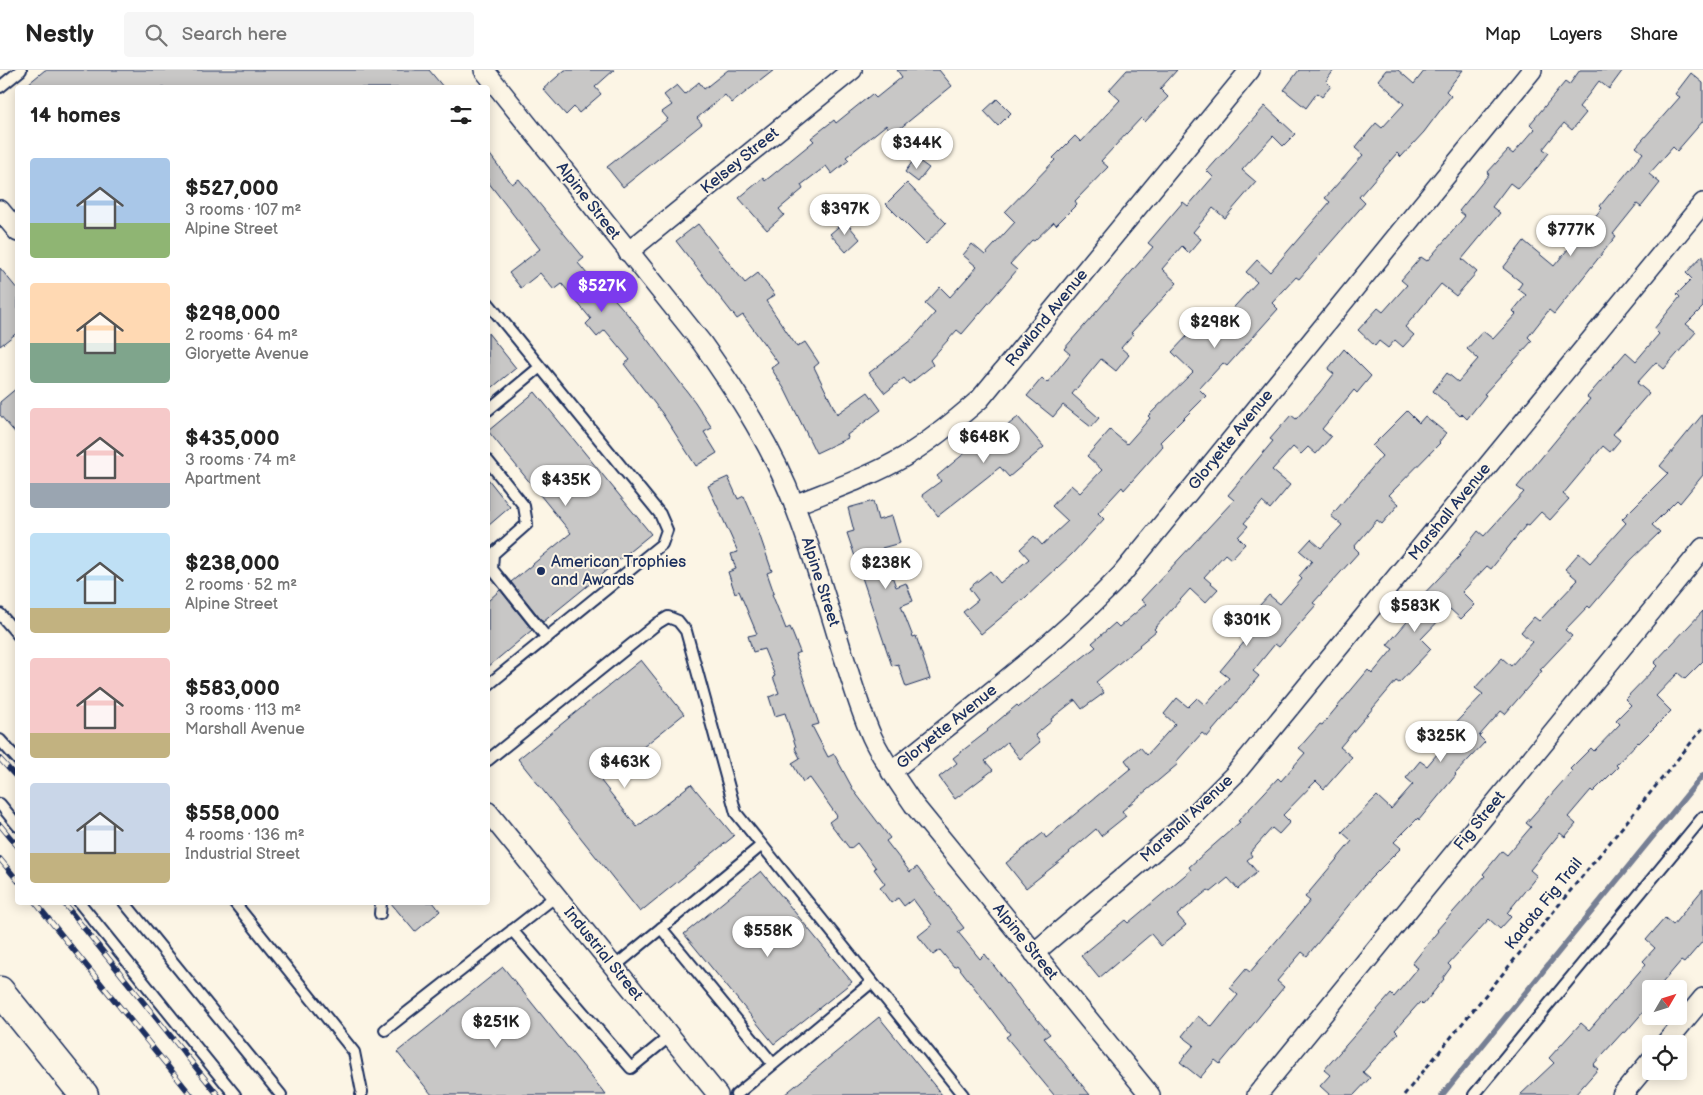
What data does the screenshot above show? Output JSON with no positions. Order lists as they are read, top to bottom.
{
  "streets": {
    "street": [
      "Kelsey Street",
      "Alpine Street",
      "Rowland Avenue",
      "Gloryette Avenue",
      "Marshall Avenue",
      "Fig Street",
      "Industrial Street"
    ],
    "path": ["Kadota Fig Trail"]
  },
  "crossings": [
    ["Kelsey Street", "Alpine Street"],
    ["Alpine Street", "Rowland Avenue"],
    ["Alpine Street", "Gloryette Avenue"],
    ["Alpine Street", "Marshall Avenue"]
  ],
  "places": ["American Trophies and Awards"],
  "north": "top right",
  "page": {
    "header": "Nestly",
    "search": "Search here",
    "nav": ["Map", "Layers", "Share"],
    "heading": "14 homes",
    "price": [
      "$344K",
      "$397K",
      "$777K",
      "$527K",
      "$298K",
      "$648K",
      "$435K",
      "$238K",
      "$583K",
      "$301K",
      "$325K",
      "$463K",
      "$558K",
      "$251K"
    ],
    "list": [
      {
        "name": "$527,000",
        "note": "3 rooms · 107 m² · Alpine Street"
      },
      {
        "name": "$298,000",
        "note": "2 rooms · 64 m² · Gloryette Avenue"
      },
      {
        "name": "$435,000",
        "note": "3 rooms · 74 m² · Apartment"
      },
      {
        "name": "$238,000",
        "note": "2 rooms · 52 m² · Alpine Street"
      },
      {
        "name": "$583,000",
        "note": "3 rooms · 113 m² · Marshall Avenue"
      },
      {
        "name": "$558,000",
        "note": "4 rooms · 136 m² · Industrial Street"
      }
    ]
  }
}
